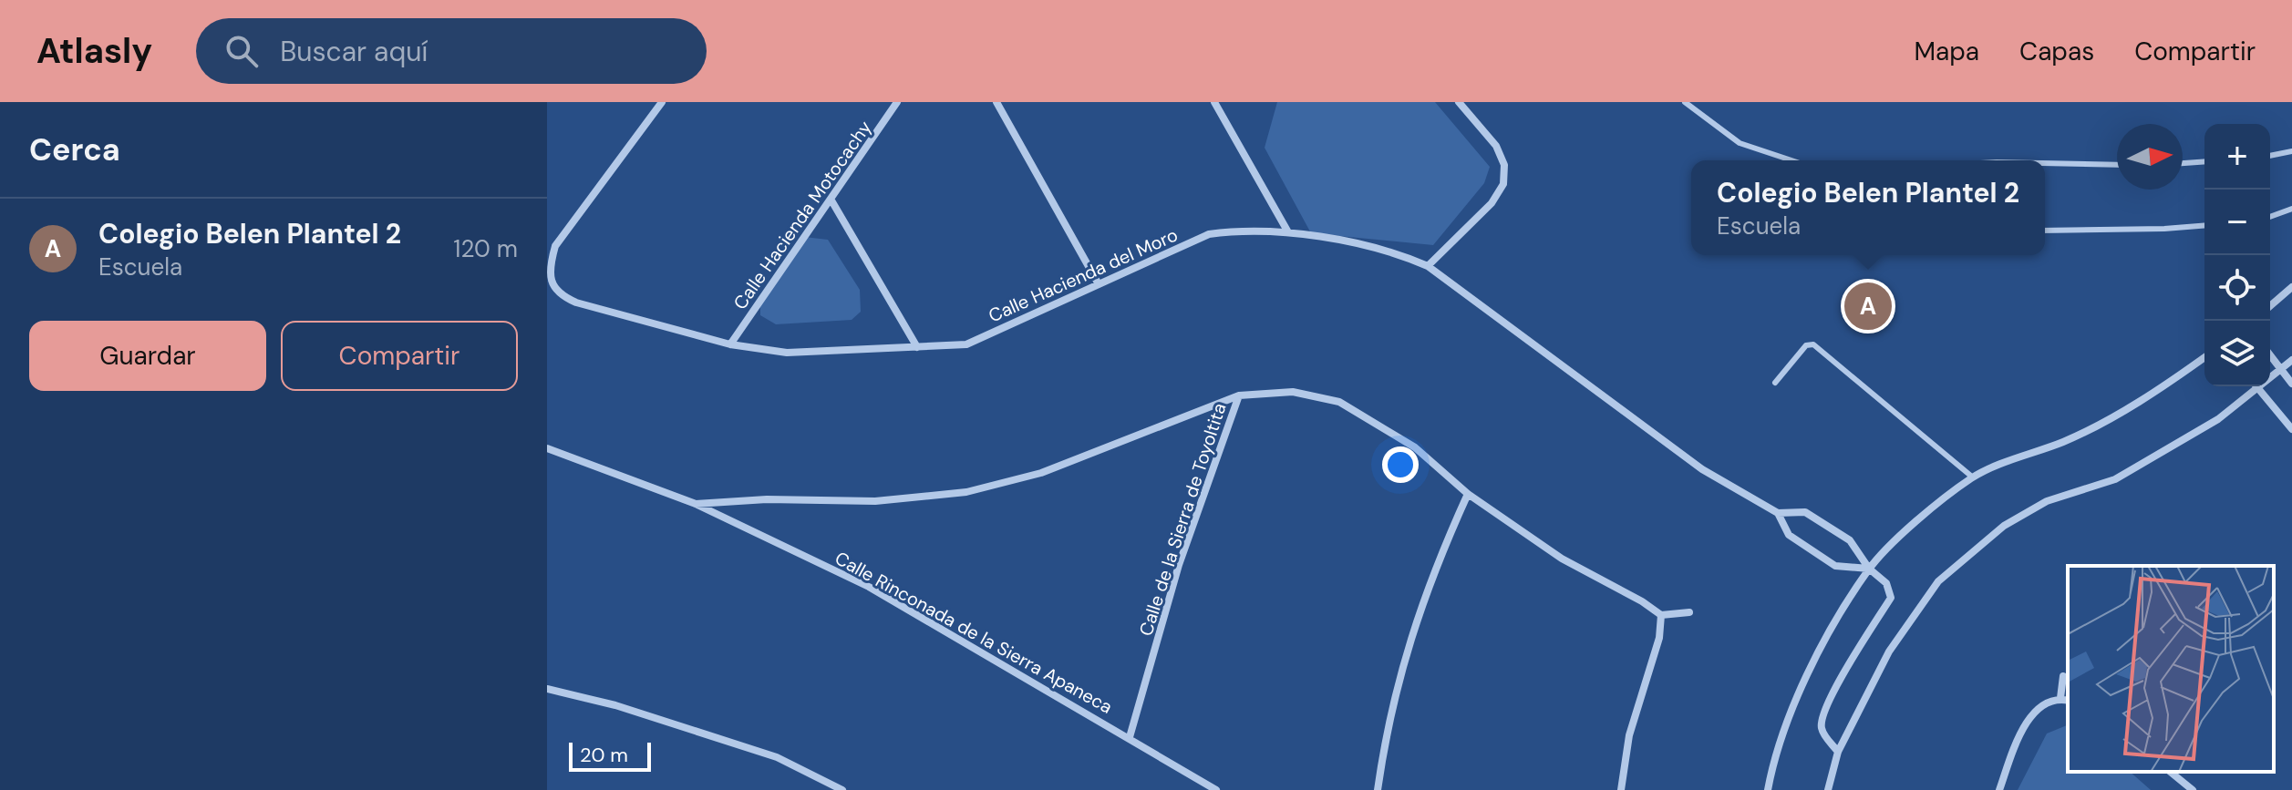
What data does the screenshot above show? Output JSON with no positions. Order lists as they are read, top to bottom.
{
  "streets": {
    "street": [
      "Calle Hacienda Motocachy",
      "Calle Hacienda del Moro",
      "Calle de la Sierra de Toyoltita",
      "Calle Rinconada de la Sierra Apaneca"
    ]
  },
  "crossings": [
    ["Calle Hacienda Motocachy", "Calle Hacienda del Moro"],
    ["Calle de la Sierra de Toyoltita", "Calle Rinconada de la Sierra Apaneca"]
  ],
  "scale_bar": "20 m",
  "north": "right",
  "page": {
    "header": "Atlasly",
    "search": "Buscar aquí",
    "nav": ["Mapa", "Capas", "Compartir"],
    "heading": "Cerca",
    "map_buttons": ["+", "−"],
    "popup": ["Colegio Belen Plantel 2", "Escuela"],
    "list": [
      {
        "mark": "A",
        "name": "Colegio Belen Plantel 2",
        "note": "Escuela",
        "value": "120 m"
      }
    ],
    "pins": "A",
    "buttons": ["Guardar", "Compartir"],
    "scale": "20 m"
  }
}
